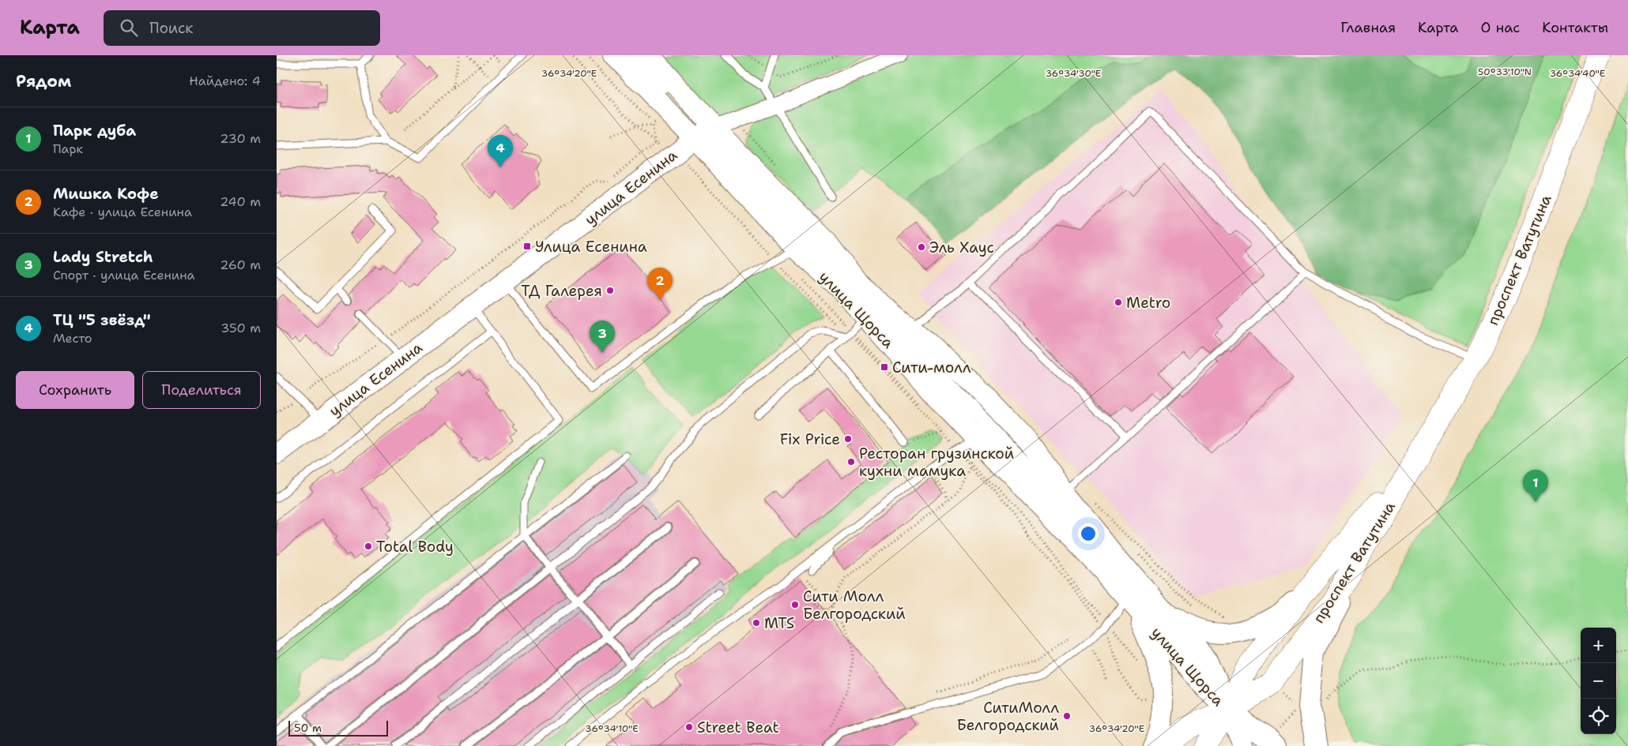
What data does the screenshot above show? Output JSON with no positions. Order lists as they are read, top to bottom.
{
  "streets": {
    "main road": ["улица Есенина", "проспект Ватутина", "улица Щорса"]
  },
  "crossings": [
    ["улица Есенина", "улица Щорса"],
    ["проспект Ватутина", "улица Щорса"]
  ],
  "places": {
    "transit": ["Улица Есенина", "Сити-молл"],
    "other": [
      "Эль Хаус",
      "ТД Галерея",
      "Metro",
      "Fix Price",
      "Ресторан грузинской кухни мамука",
      "Total Body",
      "Сити Молл Белгородский",
      "MTS",
      "СитиМолл Белгородский",
      "Street Beat"
    ]
  },
  "scale_bar": "50 m",
  "page": {
    "header": "Карта",
    "search": "Поиск",
    "nav": [
      "Главная",
      "Карта",
      "О нас",
      "Контакты"
    ],
    "heading": ["Рядом", "Найдено: 4"],
    "list": [
      {
        "mark": "1",
        "name": "Парк дуба",
        "note": "Парк",
        "value": "230 m"
      },
      {
        "mark": "2",
        "name": "Мишка Кофе",
        "note": "Кафе · улица Есенина",
        "value": "240 m"
      },
      {
        "mark": "3",
        "name": "Lady Stretch",
        "note": "Спорт · улица Есенина",
        "value": "260 m"
      },
      {
        "mark": "4",
        "name": "ТЦ \"5 звёзд\"",
        "note": "Место",
        "value": "350 m"
      }
    ],
    "pins": [
      "4",
      "2",
      "3",
      "1"
    ],
    "buttons": ["Сохранить", "Поделиться"],
    "map_buttons": ["+", "−"],
    "scale": "50 m"
  },
  "coordinates": [
    "50°33'10\"N",
    "36°34'40\"E",
    "36°34'20\"E",
    "36°34'30\"E",
    "36°34'10\"E"
  ]
}
